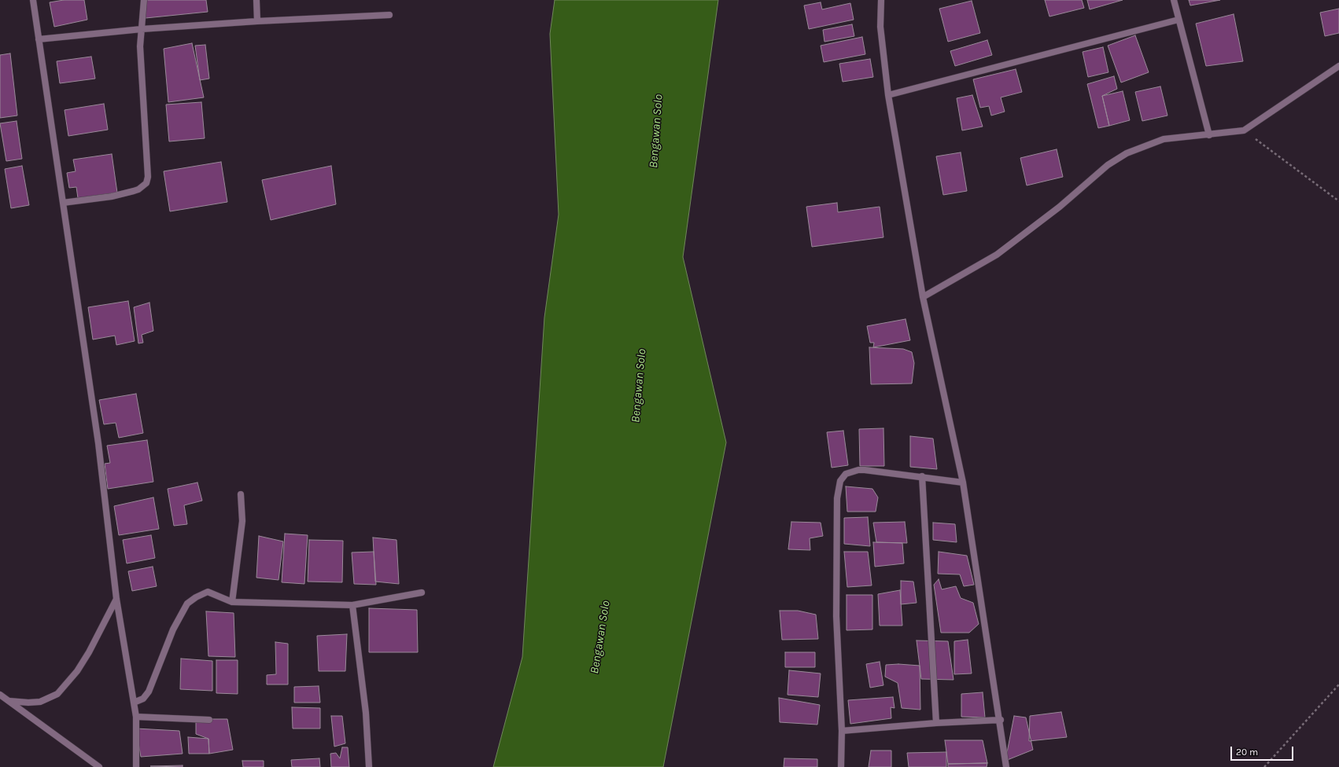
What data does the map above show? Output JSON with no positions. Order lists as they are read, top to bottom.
{
  "water": ["Bengawan Solo"],
  "scale_bar": "20 m"
}
